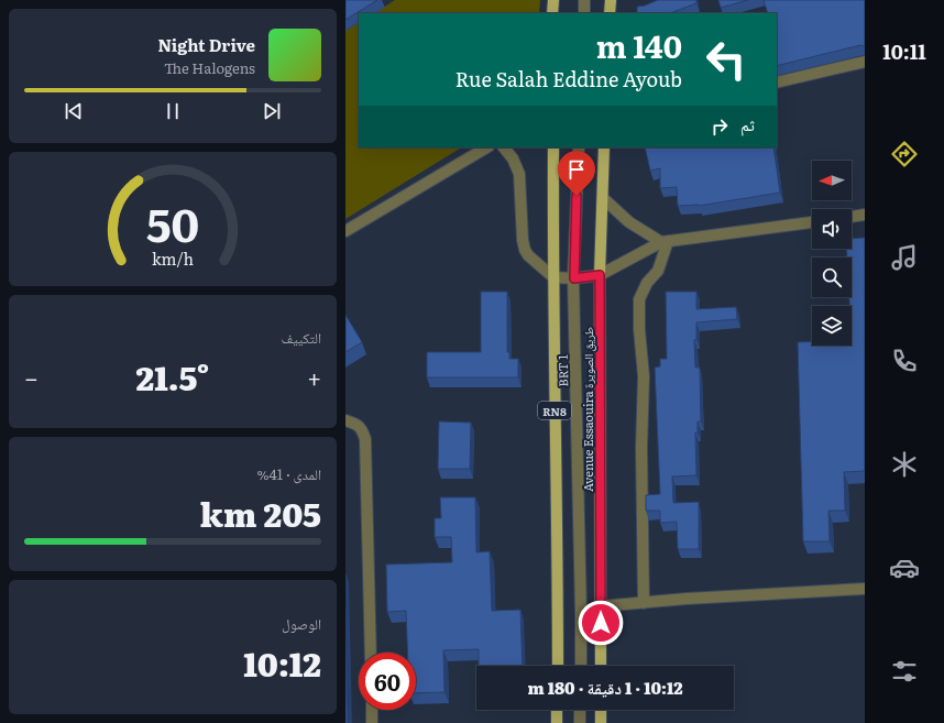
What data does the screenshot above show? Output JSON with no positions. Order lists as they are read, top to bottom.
{
  "streets": {
    "main road": ["Avenue Essaouira طريق الصويرة", "RN8"],
    "street": ["BRT 1"]
  },
  "north": "left",
  "page": {
    "tabs": "10:11",
    "turn": ["140 m", "Rue Salah Eddine Ayoub"],
    "song": ["Night Drive", "The Halogens"],
    "then": "ثم",
    "tile": [
      "التكييف",
      ["المدى · 41%", "205 km"],
      ["الوصول", "10:12"]
    ],
    "heat": ["−", "21.5°", "+"],
    "limit": "60",
    "trip": "10:12 · 1 دقيقة · 180 m",
    "gauge": ["50", "km/h"]
  }
}
